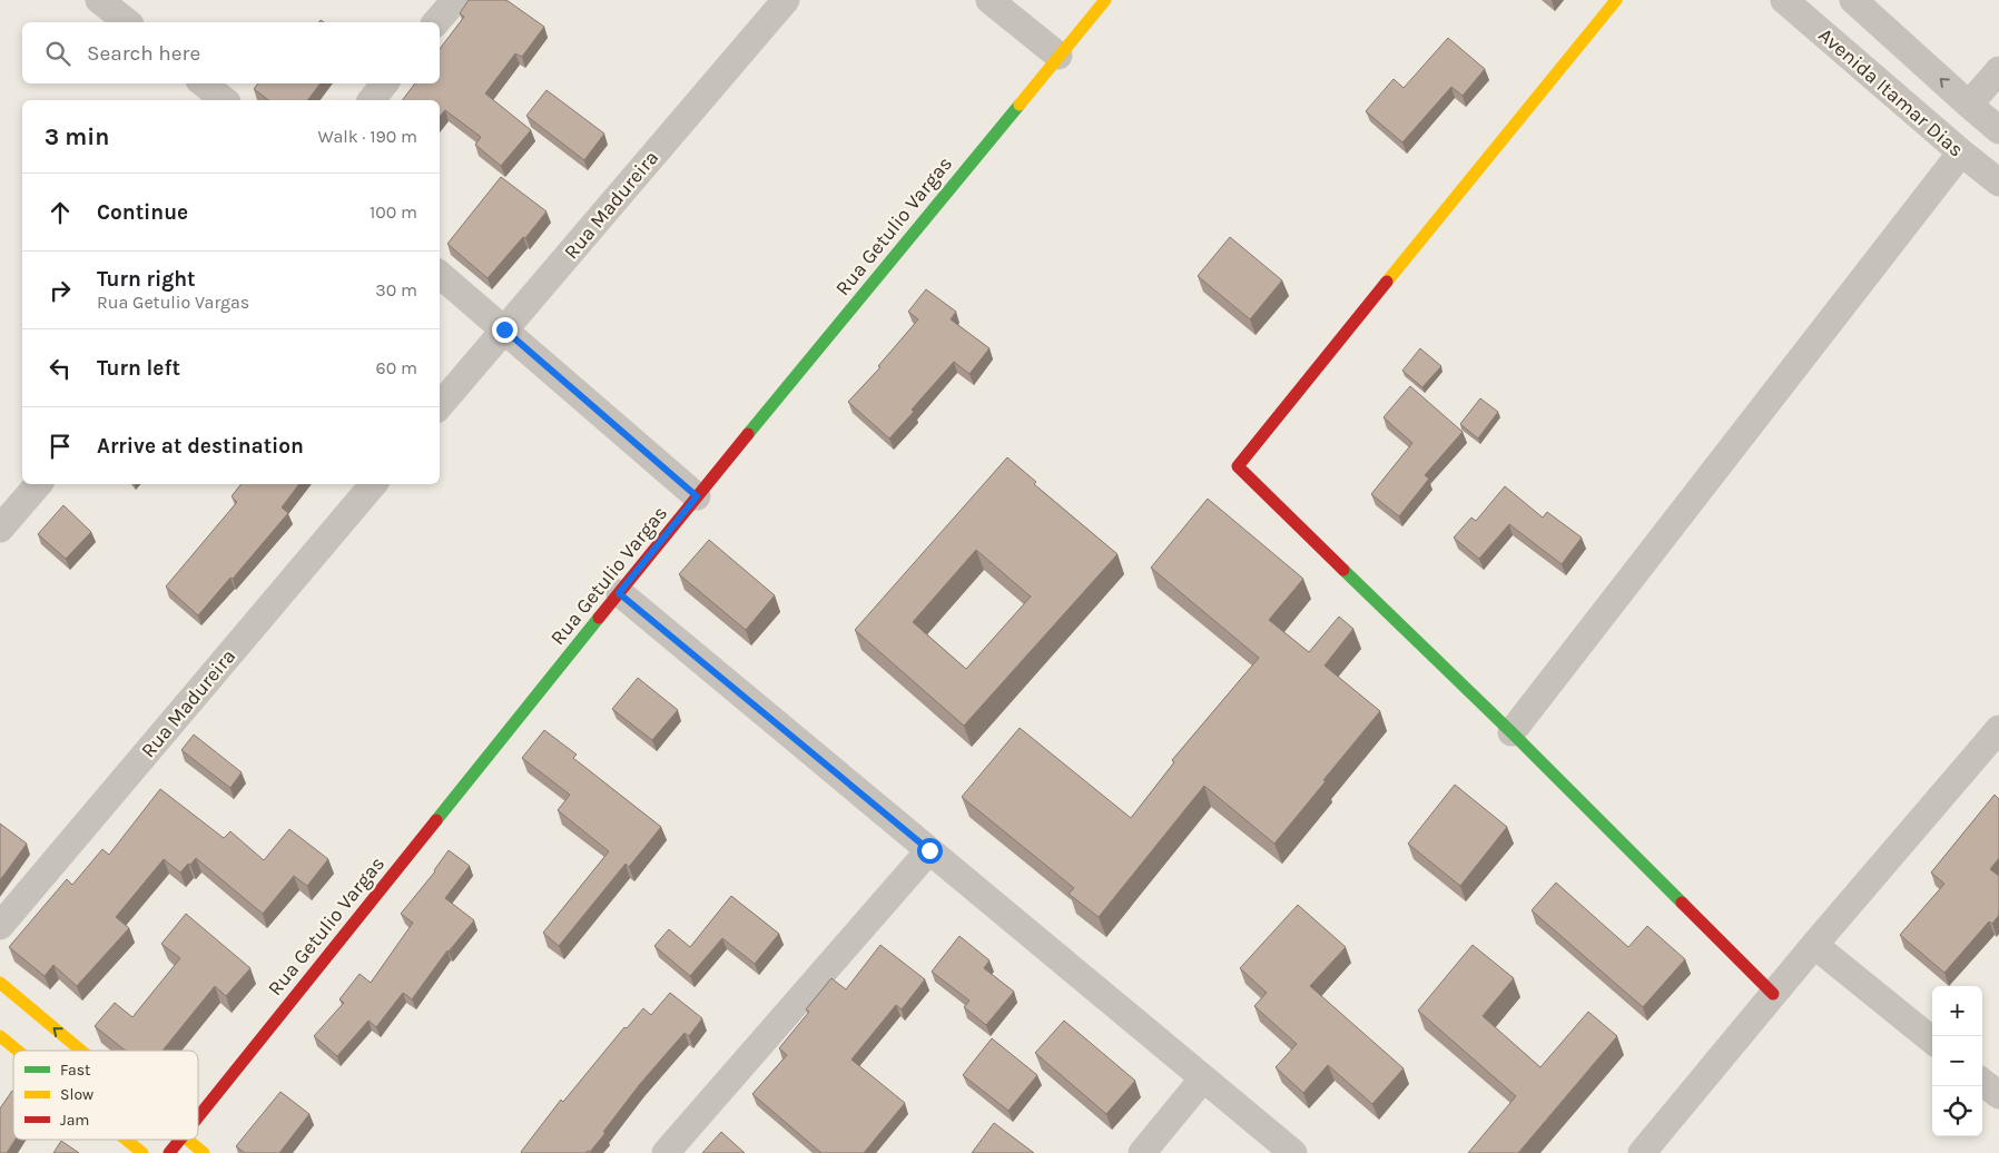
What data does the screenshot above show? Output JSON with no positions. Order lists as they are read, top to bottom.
{
  "streets": {
    "street": ["Avenida Itamar Dias", "Rua Madureira", "Rua Getulio Vargas"]
  },
  "legend": ["Fast", "Slow", "Jam"],
  "page": {
    "search": "Search here",
    "heading": ["3 min", "Walk · 190 m"],
    "list": [
      ["Continue", "100 m"],
      ["Turn right", "Rua Getulio Vargas", "30 m"],
      ["Turn left", "60 m"],
      "Arrive at destination"
    ],
    "map_buttons": ["+", "−"]
  }
}
